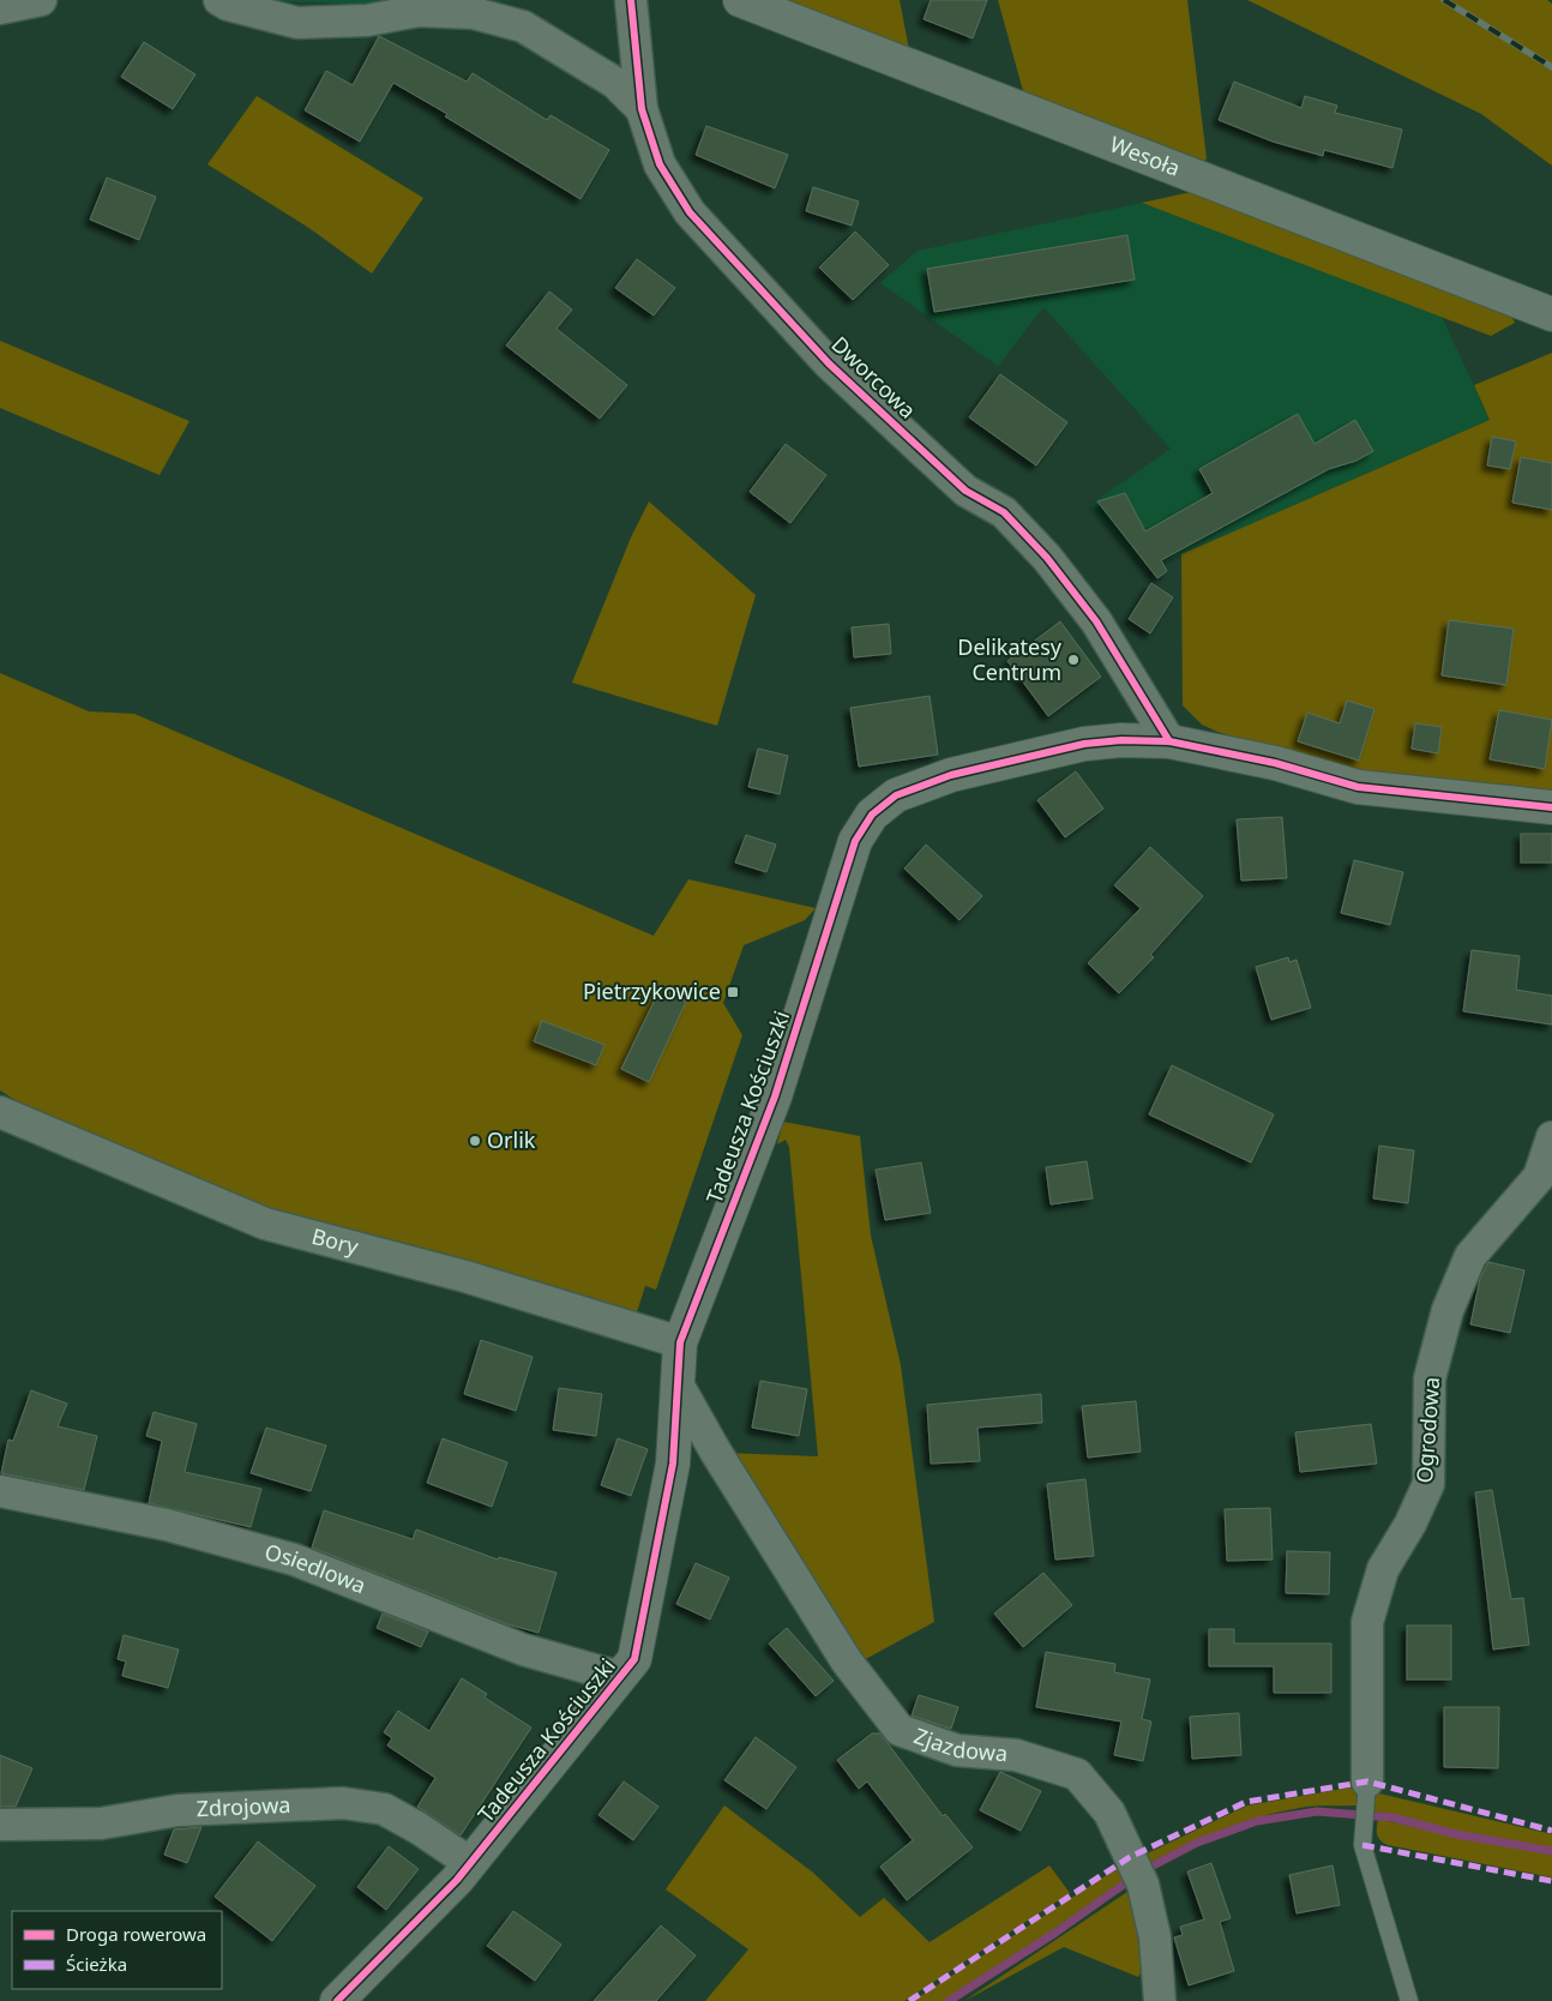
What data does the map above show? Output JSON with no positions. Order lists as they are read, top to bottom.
{
  "streets": {
    "street": [
      "Wesoła",
      "Dworcowa",
      "Tadeusza Kościuszki",
      "Bory",
      "Ogrodowa",
      "Osiedlowa",
      "Zjazdowa",
      "Zdrojowa"
    ]
  },
  "crossings": [
    ["Dworcowa", "Tadeusza Kościuszki"],
    ["Tadeusza Kościuszki", "Bory"],
    ["Tadeusza Kościuszki", "Osiedlowa"],
    ["Tadeusza Kościuszki", "Zjazdowa"],
    ["Tadeusza Kościuszki", "Zdrojowa"]
  ],
  "places": {
    "other": ["Delikatesy Centrum", "Orlik"],
    "transit": ["Pietrzykowice"]
  },
  "legend": ["Droga rowerowa", "Ścieżka"]
}
